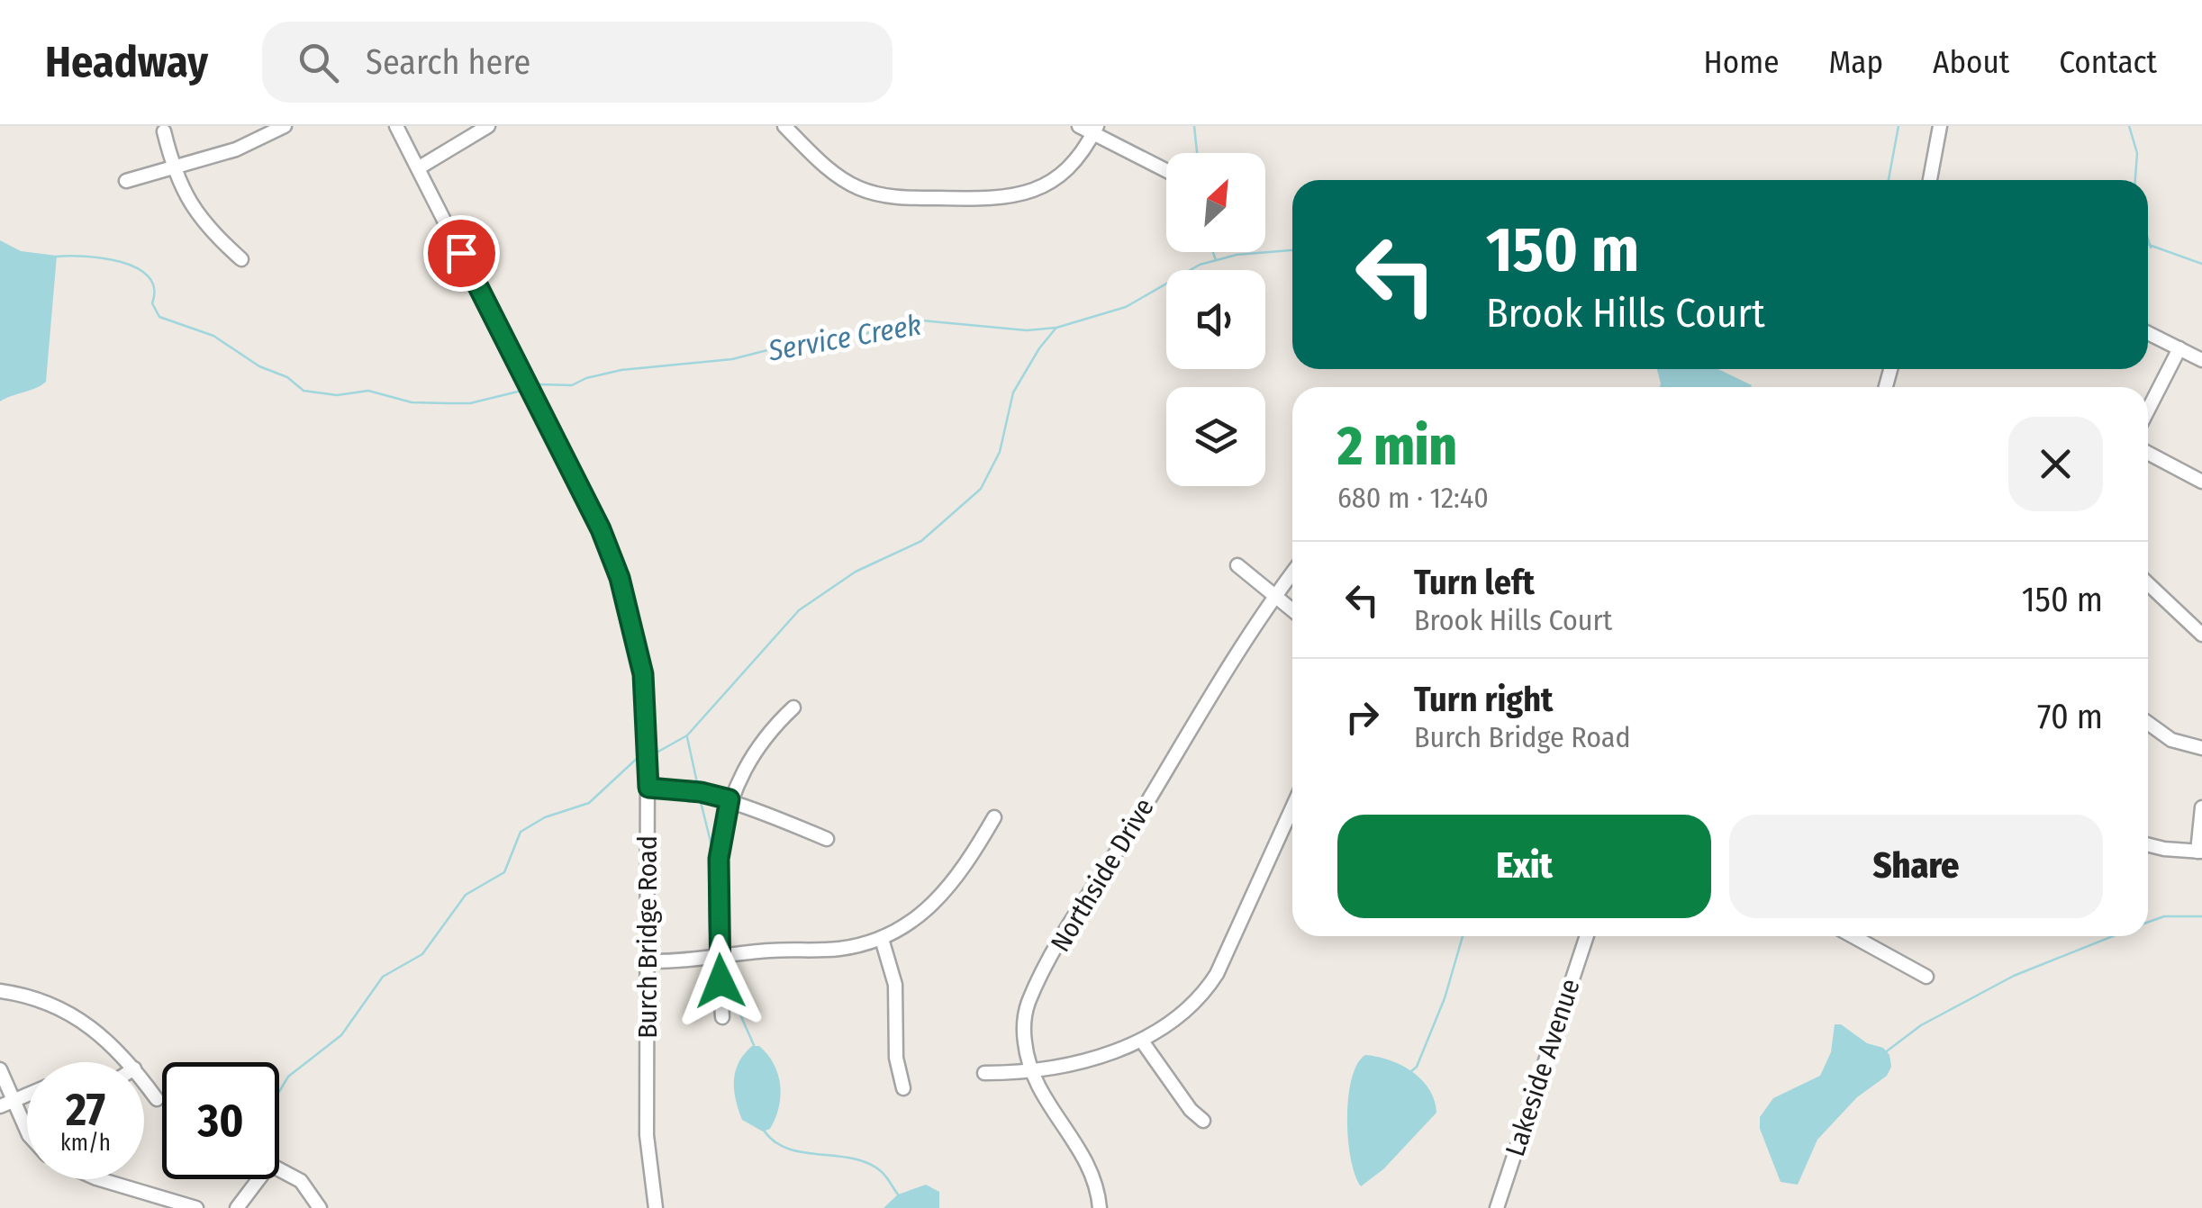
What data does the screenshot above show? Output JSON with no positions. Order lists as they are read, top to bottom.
{
  "streets": {
    "street": ["Northside Drive", "Burch Bridge Road", "Lakeside Avenue"]
  },
  "water": ["Service Creek"],
  "north": "top right",
  "page": {
    "header": "Headway",
    "search": "Search here",
    "nav": [
      "Home",
      "Map",
      "About",
      "Contact"
    ],
    "turn": ["150 m", "Brook Hills Court"],
    "heading": ["2 min", "680 m · 12:40"],
    "list": [
      {
        "name": "Turn left",
        "note": "Brook Hills Court",
        "value": "150 m"
      },
      {
        "name": "Turn right",
        "note": "Burch Bridge Road",
        "value": "70 m"
      }
    ],
    "buttons": ["Exit", "Share"],
    "speed": "27 km/h",
    "limit": "30"
  }
}
